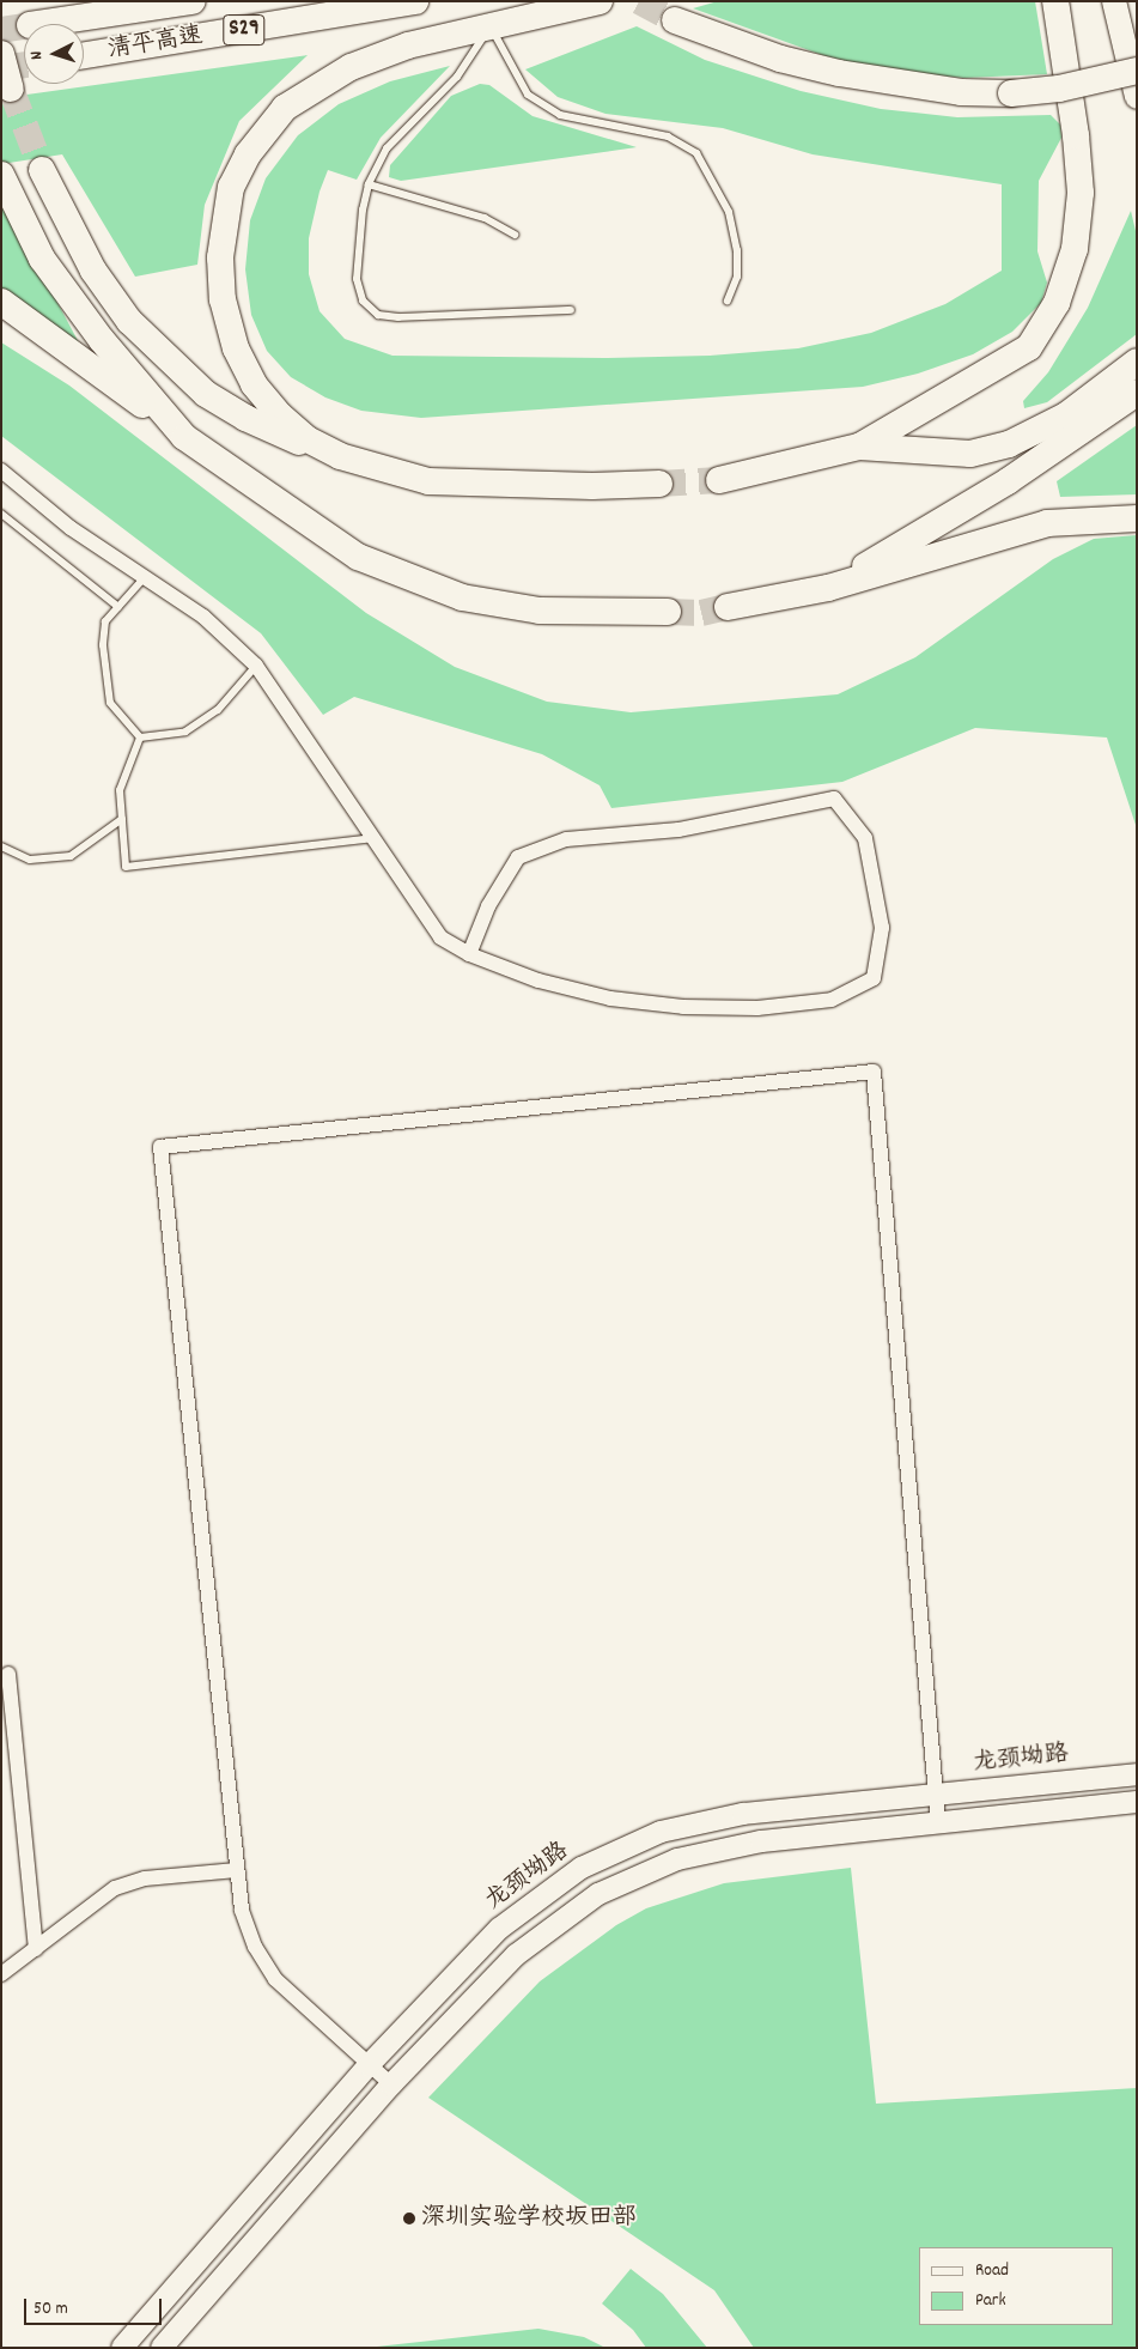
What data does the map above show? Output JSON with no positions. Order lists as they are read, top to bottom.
{
  "streets": {
    "highway": ["S29", "清平高速"],
    "main road": ["龙颈坳路"]
  },
  "places": ["深圳实验学校坂田部"],
  "legend": ["Road", "Park"],
  "scale_bar": "50 m",
  "north": "left"
}
